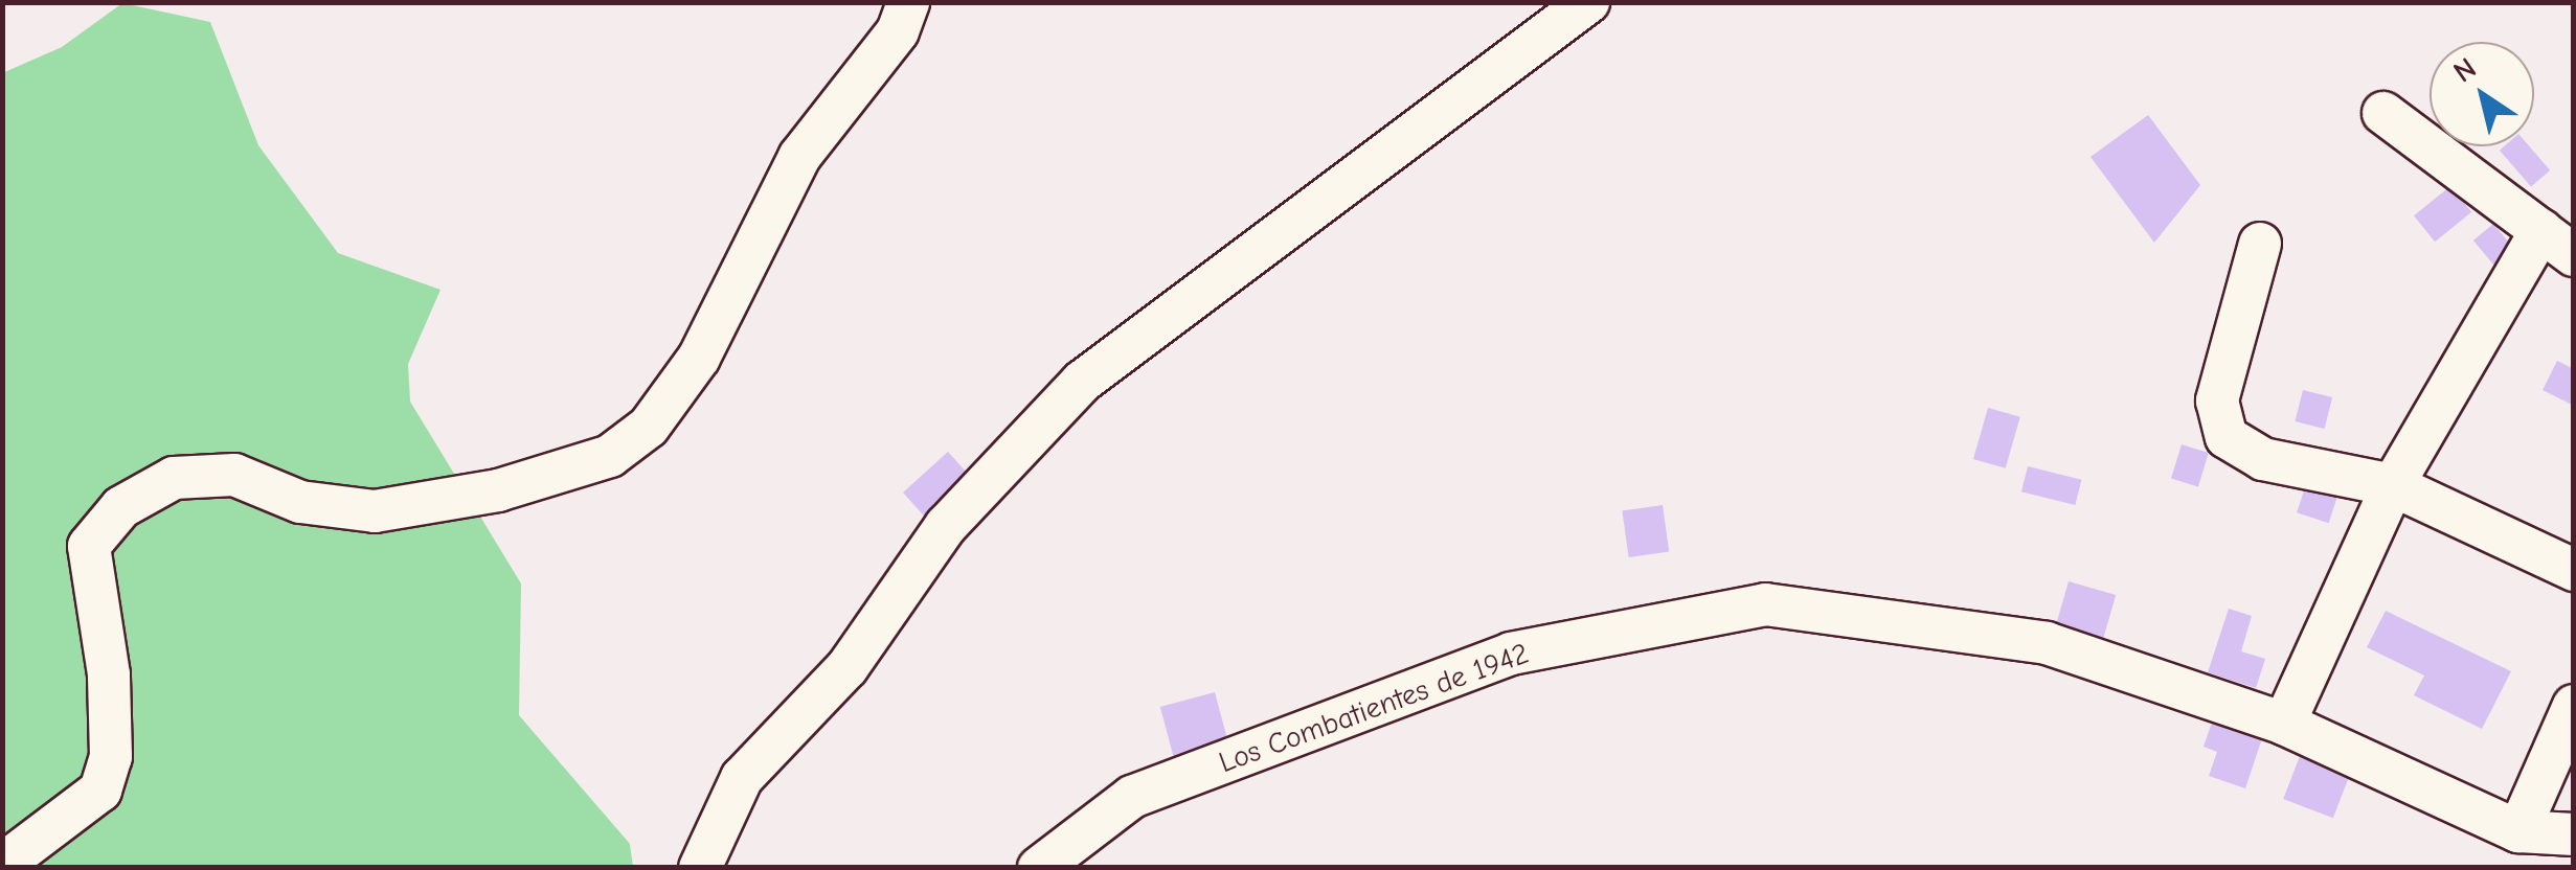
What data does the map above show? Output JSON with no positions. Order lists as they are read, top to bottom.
{
  "streets": {
    "street": ["Los Combatientes de 1942"]
  },
  "north": "top left"
}
